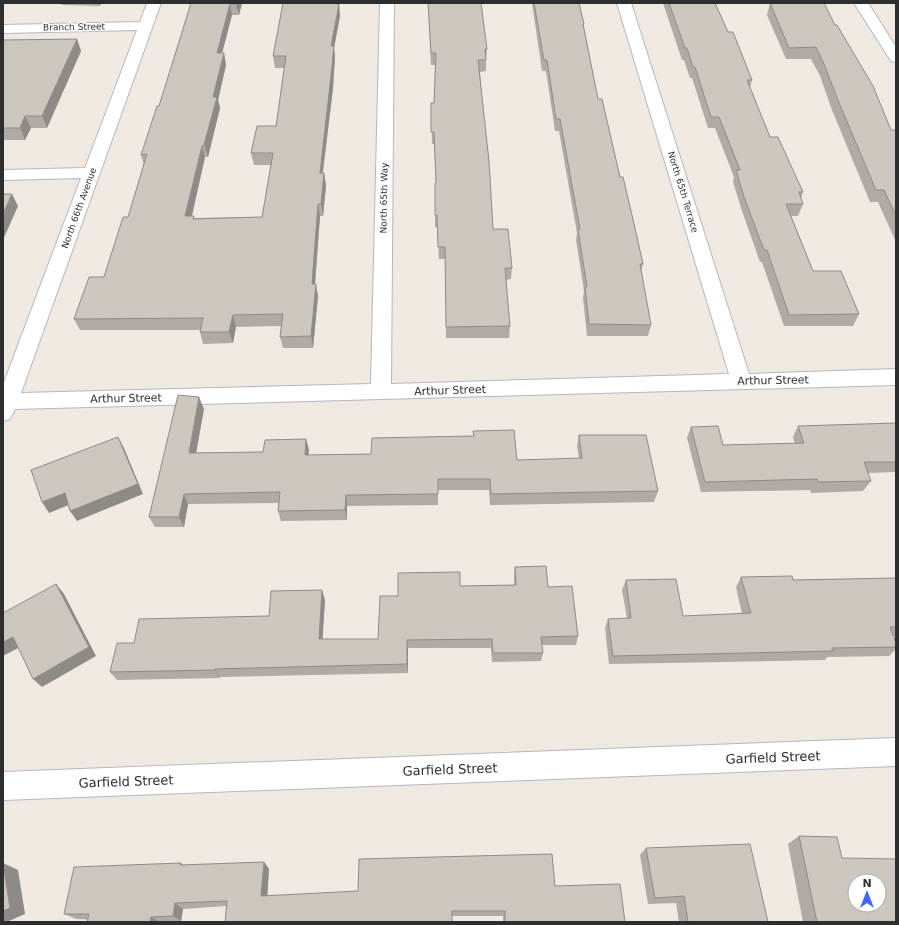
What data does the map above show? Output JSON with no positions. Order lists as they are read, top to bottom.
{
  "streets": {
    "street": [
      "Branch Street",
      "North 65th Terrace",
      "North 65th Way",
      "North 66th Avenue",
      "Arthur Street",
      "Garfield Street"
    ]
  },
  "crossings": [
    ["Branch Street", "North 66th Avenue"],
    ["North 65th Terrace", "Arthur Street"],
    ["North 65th Way", "Arthur Street"],
    ["North 66th Avenue", "Arthur Street"]
  ],
  "north": "top"
}
